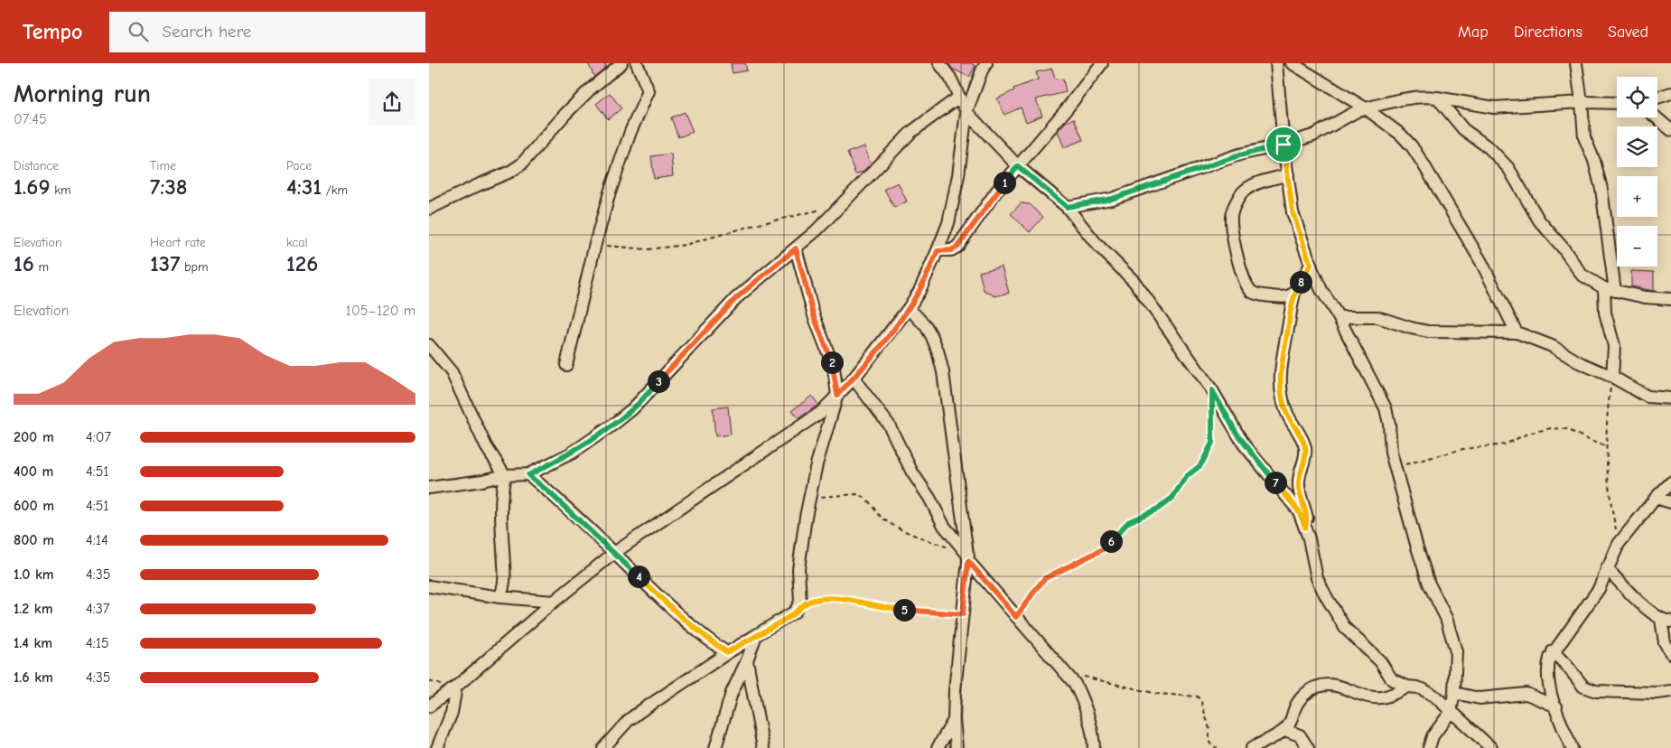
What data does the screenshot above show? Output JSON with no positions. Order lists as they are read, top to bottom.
{
  "page": {
    "header": "Tempo",
    "search": "Search here",
    "nav": ["Map", "Directions", "Saved"],
    "heading": ["Morning run", "07:45"],
    "map_buttons": ["+", "−"],
    "stats": [
      ["Distance", "1.69 km"],
      ["Time", "7:38"],
      ["Pace", "4:31 /km"],
      ["Elevation", "16 m"],
      ["Heart rate", "137 bpm"],
      ["kcal", "126"]
    ],
    "pins": [
      "1",
      "8",
      "2",
      "3",
      "7",
      "6",
      "4",
      "5"
    ],
    "chart": ["Elevation", "105–120 m"],
    "list": [
      {
        "name": "200 m",
        "note": "4:07"
      },
      {
        "name": "400 m",
        "note": "4:51"
      },
      {
        "name": "600 m",
        "note": "4:51"
      },
      {
        "name": "800 m",
        "note": "4:14"
      },
      {
        "name": "1.0 km",
        "note": "4:35"
      },
      {
        "name": "1.2 km",
        "note": "4:37"
      },
      {
        "name": "1.4 km",
        "note": "4:15"
      },
      {
        "name": "1.6 km",
        "note": "4:35"
      }
    ]
  }
}
